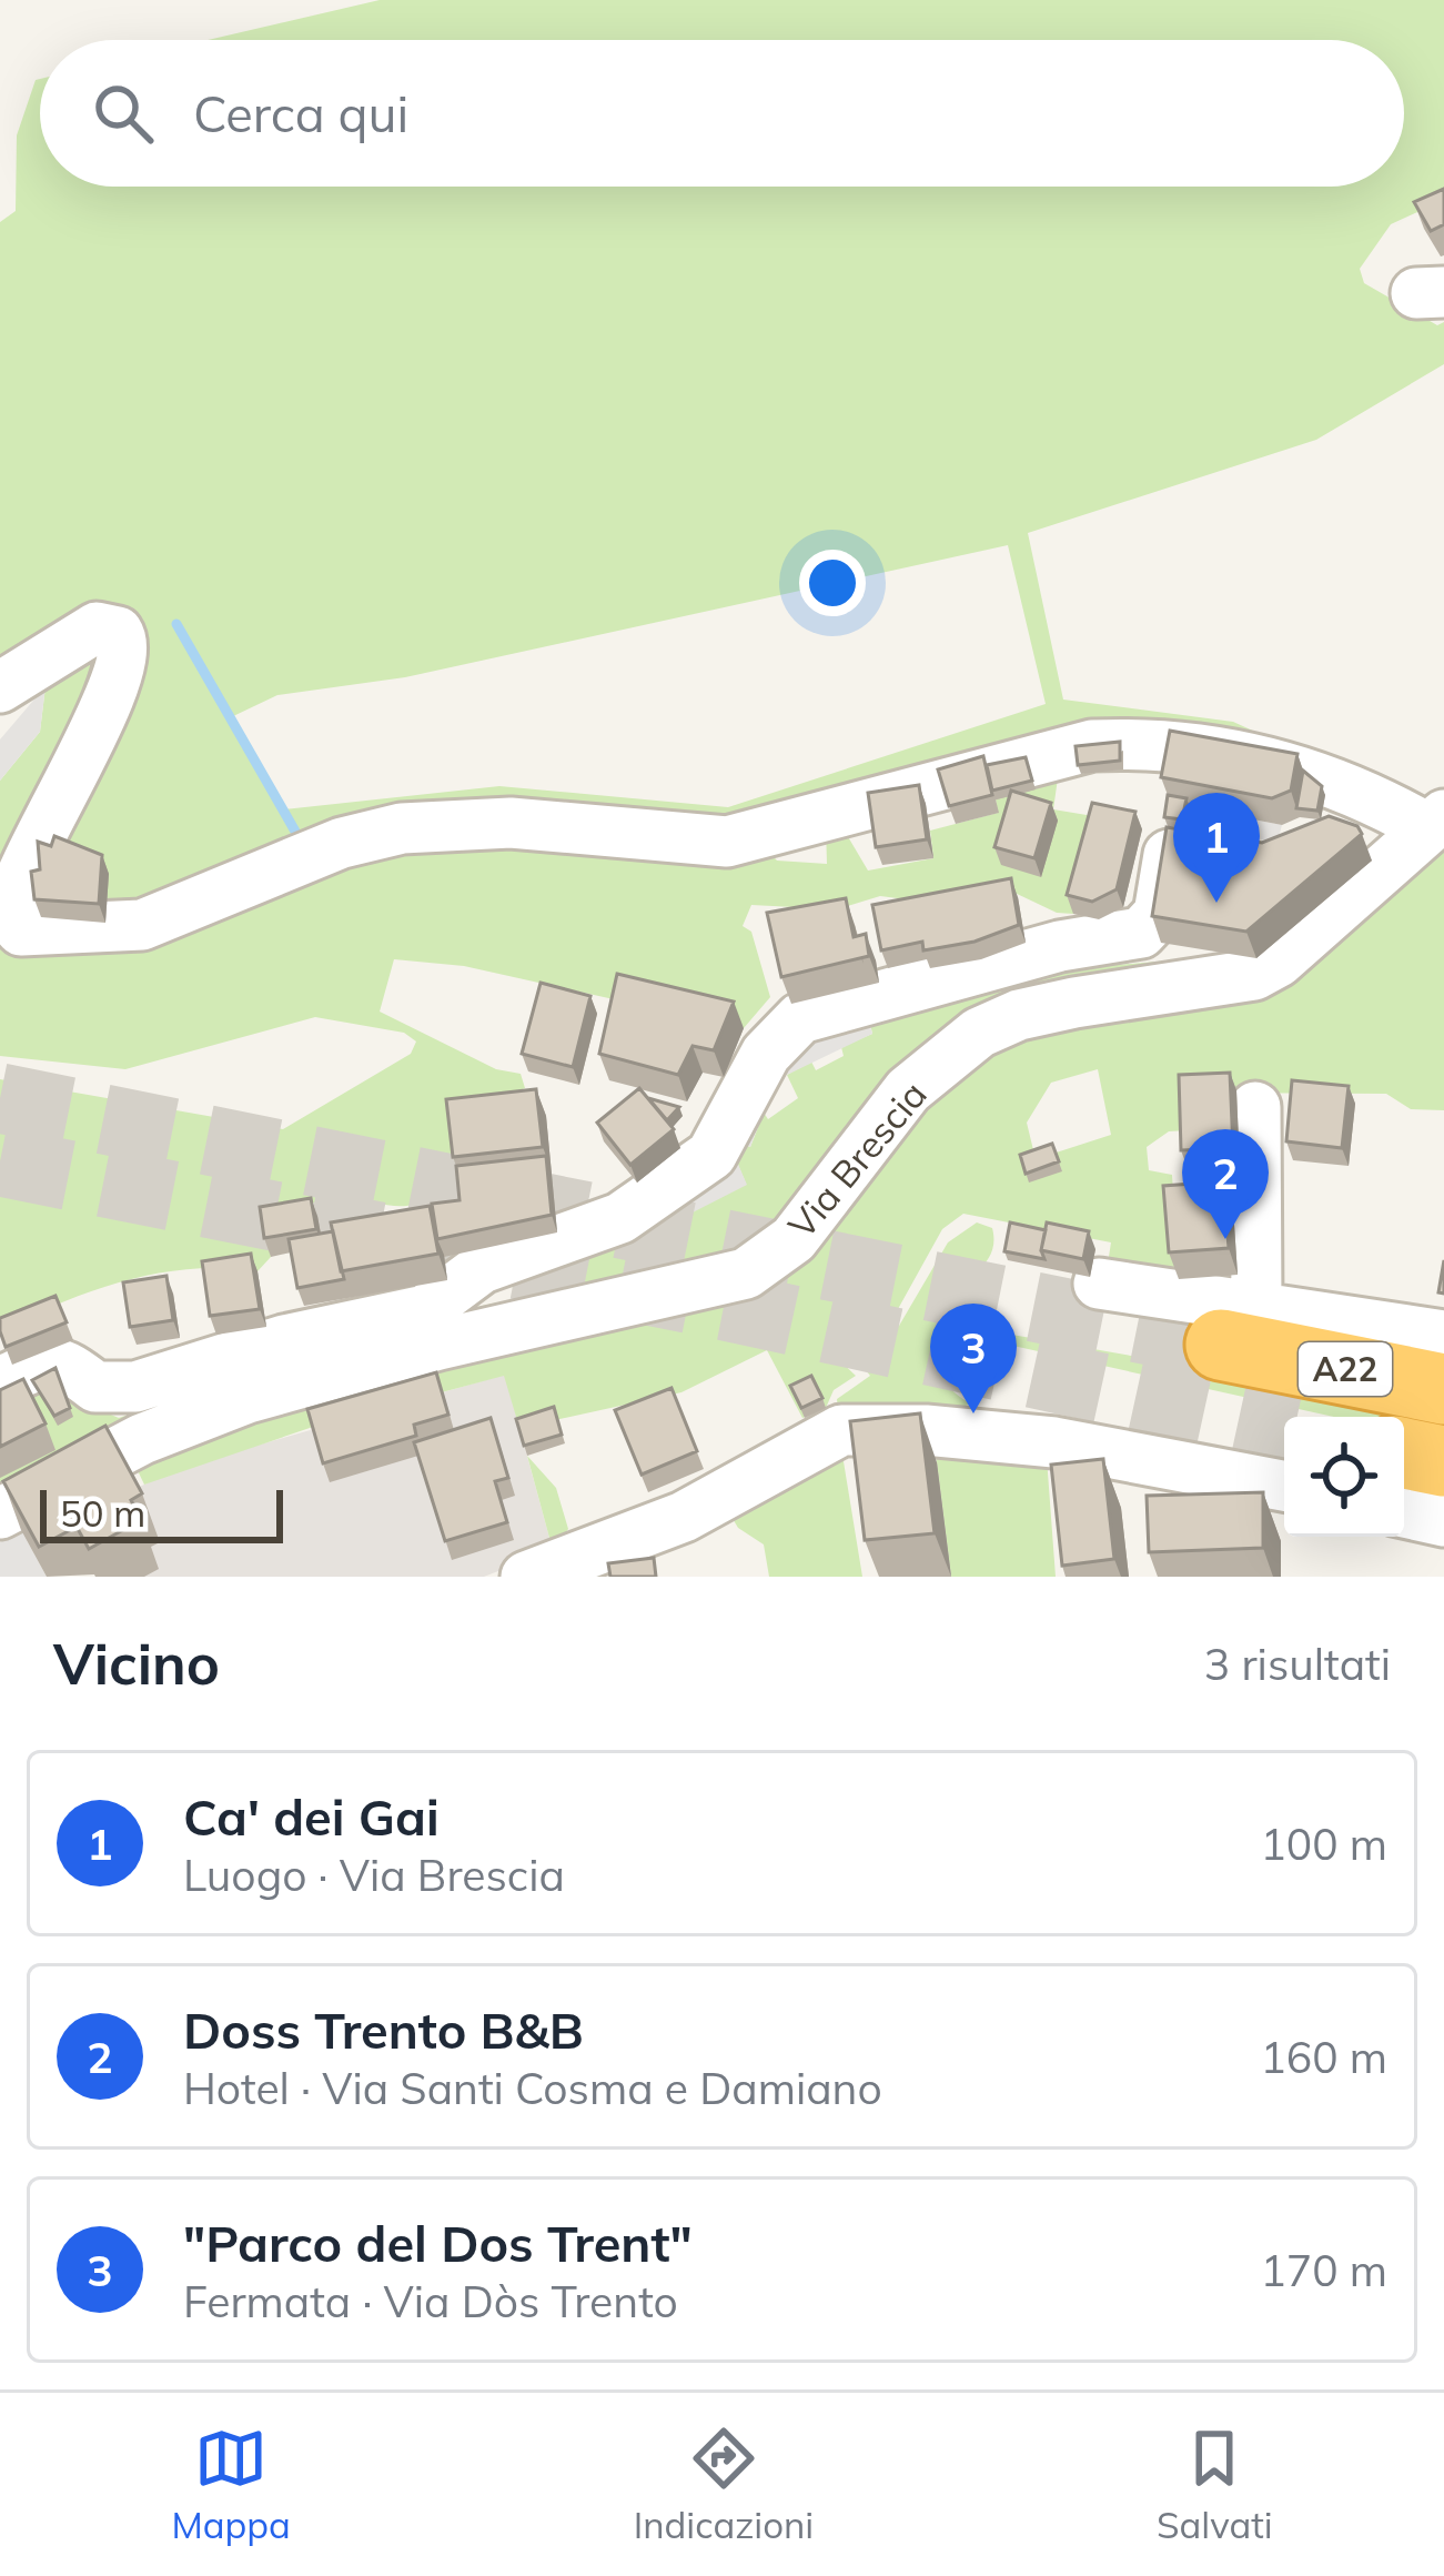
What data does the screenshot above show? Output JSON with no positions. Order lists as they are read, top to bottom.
{
  "streets": {
    "highway": ["A22"],
    "street": ["Via Brescia"]
  },
  "scale_bar": "50 m",
  "page": {
    "search": "Cerca qui",
    "pins": ["1", "2", "3"],
    "scale": "50 m",
    "heading": ["Vicino", "3 risultati"],
    "list": [
      {
        "mark": "1",
        "name": "Ca' dei Gai",
        "note": "Luogo · Via Brescia",
        "value": "100 m"
      },
      {
        "mark": "2",
        "name": "Doss Trento B&B",
        "note": "Hotel · Via Santi Cosma e Damiano",
        "value": "160 m"
      },
      {
        "mark": "3",
        "name": "\"Parco del Dos Trent\"",
        "note": "Fermata · Via Dòs Trento",
        "value": "170 m"
      }
    ],
    "nav": ["Mappa", "Indicazioni", "Salvati"]
  }
}
